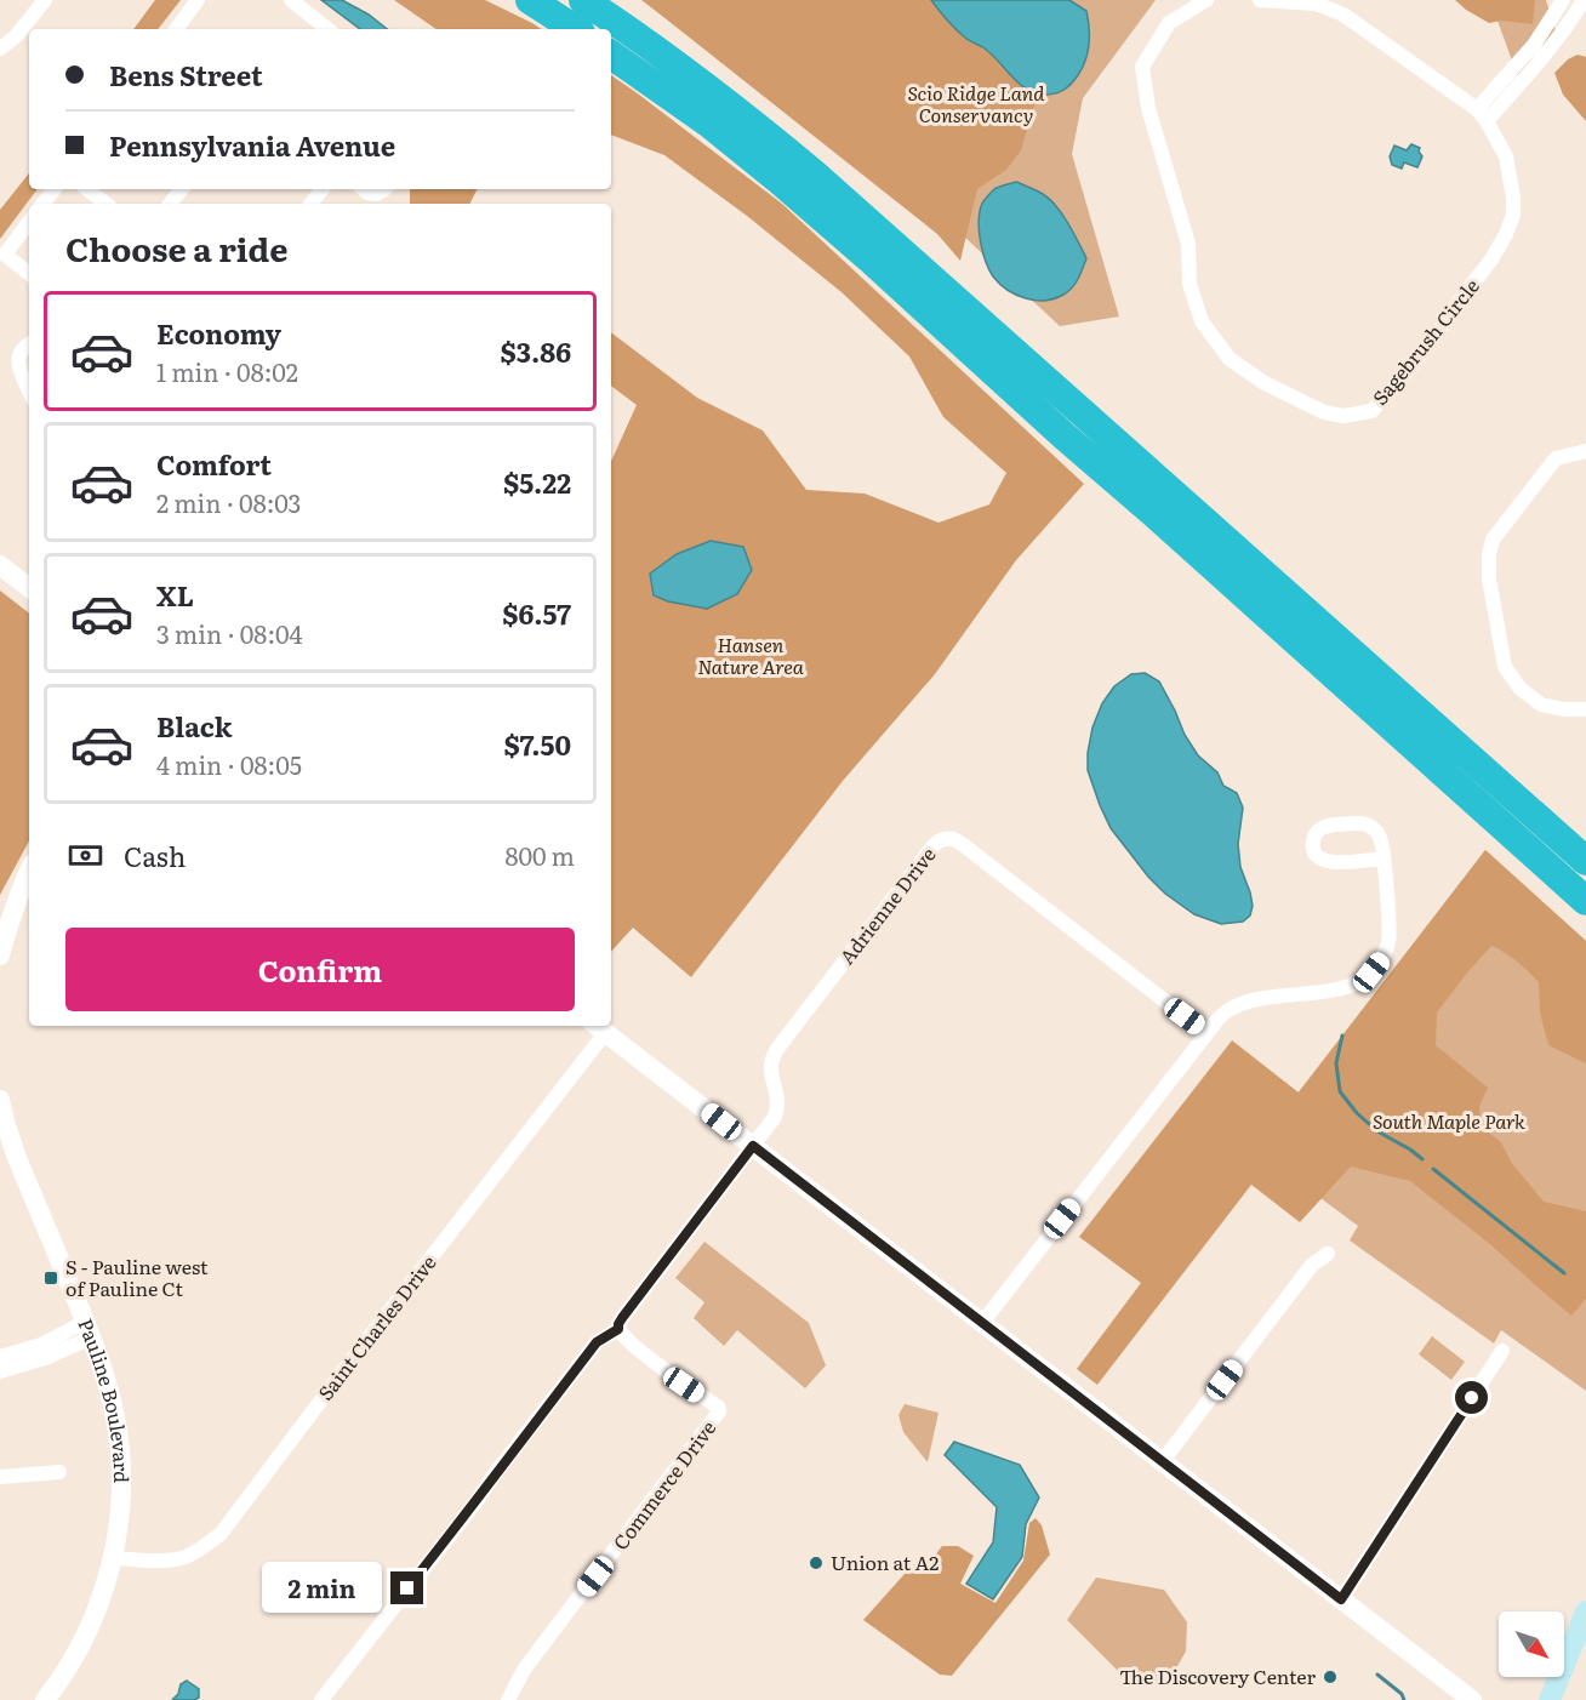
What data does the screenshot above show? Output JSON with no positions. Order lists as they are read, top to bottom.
{
  "streets": {
    "street": [
      "Sagebrush Circle",
      "Adrienne Drive",
      "Saint Charles Drive",
      "Pauline Boulevard",
      "Commerce Drive"
    ]
  },
  "crossings": [
    ["Saint Charles Drive", "Pauline Boulevard"]
  ],
  "parks": ["Scio Ridge Land Conservancy", "Hansen Nature Area", "South Maple Park"],
  "places": {
    "transit": ["S - Pauline west of Pauline Ct"],
    "other": ["Union at A2", "The Discovery Center"]
  },
  "north": "bottom right",
  "page": {
    "banner": ["Bens Street", "Pennsylvania Avenue"],
    "heading": "Choose a ride",
    "list": [
      {
        "name": "Economy",
        "note": "1 min · 08:02",
        "value": "$3.86"
      },
      {
        "name": "Comfort",
        "note": "2 min · 08:03",
        "value": "$5.22"
      },
      {
        "name": "XL",
        "note": "3 min · 08:04",
        "value": "$6.57"
      },
      {
        "name": "Black",
        "note": "4 min · 08:05",
        "value": "$7.50"
      }
    ],
    "pay": ["Cash", "800 m"],
    "buttons": "Confirm",
    "bubble": "2 min"
  }
}
